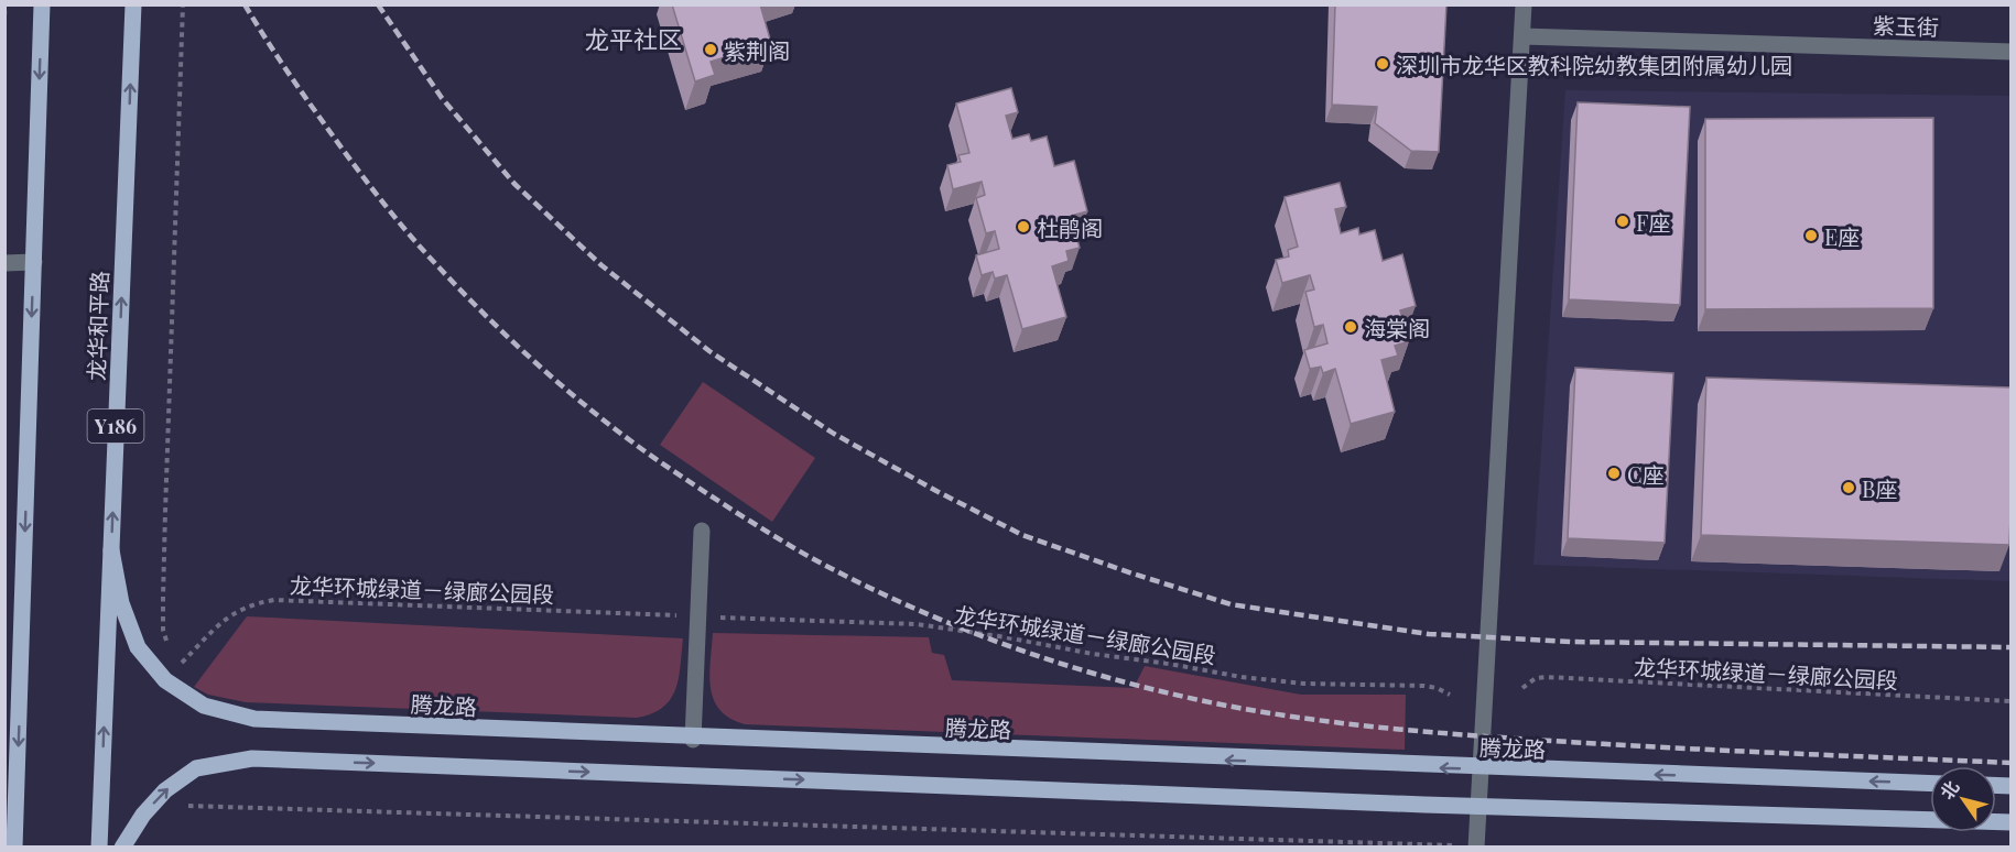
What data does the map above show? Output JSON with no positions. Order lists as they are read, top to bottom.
{
  "streets": {
    "main road": ["龙华和平路", "Y186", "腾龙路"],
    "street": ["紫玉街"],
    "path": ["龙华环城绿道－绿廊公园段"]
  },
  "crossings": [
    ["龙华和平路", "腾龙路"]
  ],
  "districts": ["龙平社区"],
  "places": [
    "紫荆阁",
    "深圳市龙华区教科院幼教集团附属幼儿园",
    "F座",
    "杜鹃阁",
    "E座",
    "海棠阁",
    "C座",
    "B座"
  ],
  "north": "top left"
}
